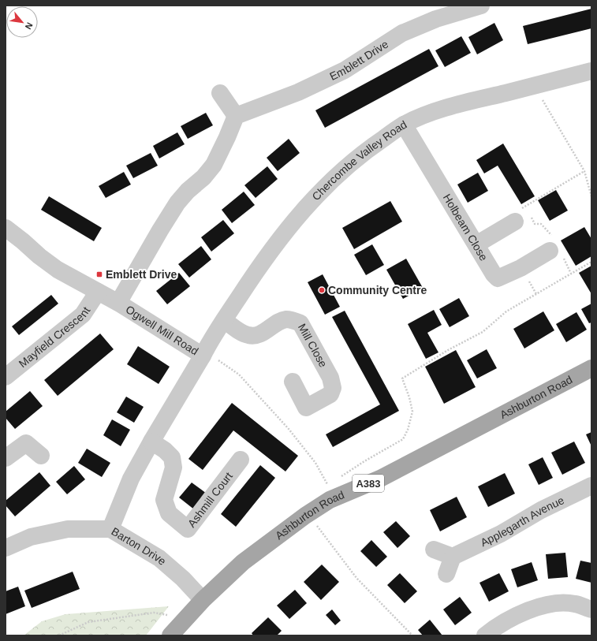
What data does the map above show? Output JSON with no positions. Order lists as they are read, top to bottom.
{
  "streets": {
    "main road": ["Ashburton Road", "A383"],
    "street": [
      "Emblett Drive",
      "Chercombe Valley Road",
      "Holbeam Close",
      "Ogwell Mill Road",
      "Mayfield Crescent",
      "Mill Close",
      "Ashmill Court",
      "Applegarth Avenue",
      "Barton Drive"
    ]
  },
  "crossings": [
    ["Chercombe Valley Road", "Holbeam Close"],
    ["Chercombe Valley Road", "Ogwell Mill Road"],
    ["Chercombe Valley Road", "Mill Close"],
    ["Ogwell Mill Road", "Mayfield Crescent"],
    ["Ogwell Mill Road", "Ashmill Court"],
    ["Ogwell Mill Road", "Barton Drive"],
    ["Ashburton Road", "Barton Drive"]
  ],
  "places": {
    "transit": ["Emblett Drive"],
    "other": ["Community Centre"]
  },
  "north": "bottom right"
}
